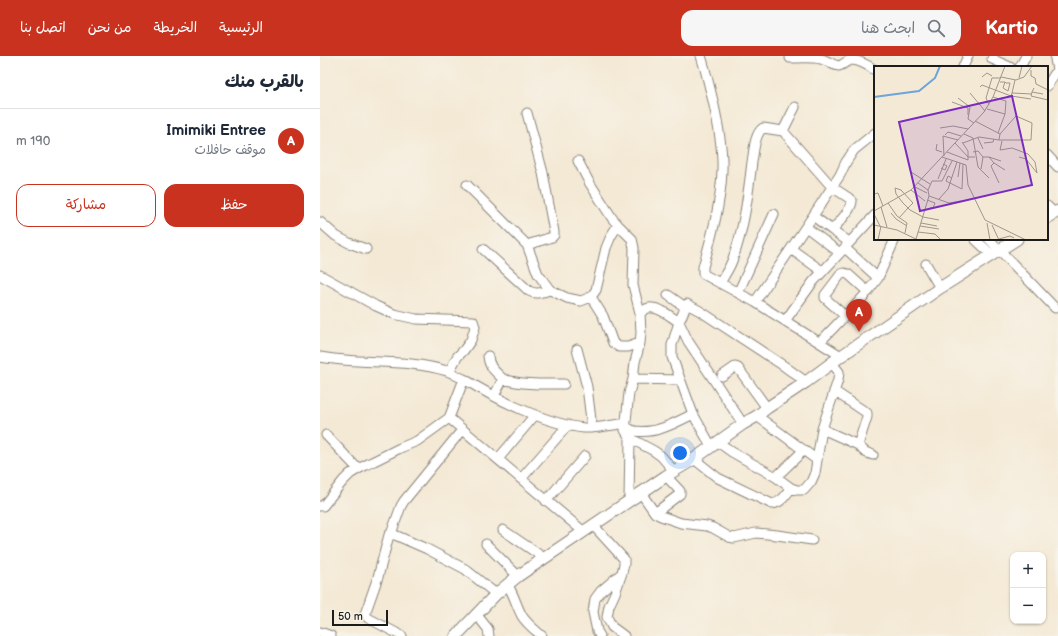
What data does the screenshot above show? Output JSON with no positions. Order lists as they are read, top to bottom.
{
  "scale_bar": "50 m",
  "page": {
    "header": "Kartio",
    "search": "ابحث هنا",
    "nav": [
      "الرئيسية",
      "الخريطة",
      "من نحن",
      "اتصل بنا"
    ],
    "heading": "بالقرب منك",
    "list": [
      {
        "mark": "A",
        "name": "Imimiki Entree",
        "note": "موقف حافلات",
        "value": "190 m"
      }
    ],
    "buttons": ["حفظ", "مشاركة"],
    "pins": "A",
    "map_buttons": ["+", "−"],
    "scale": "50 m"
  }
}
